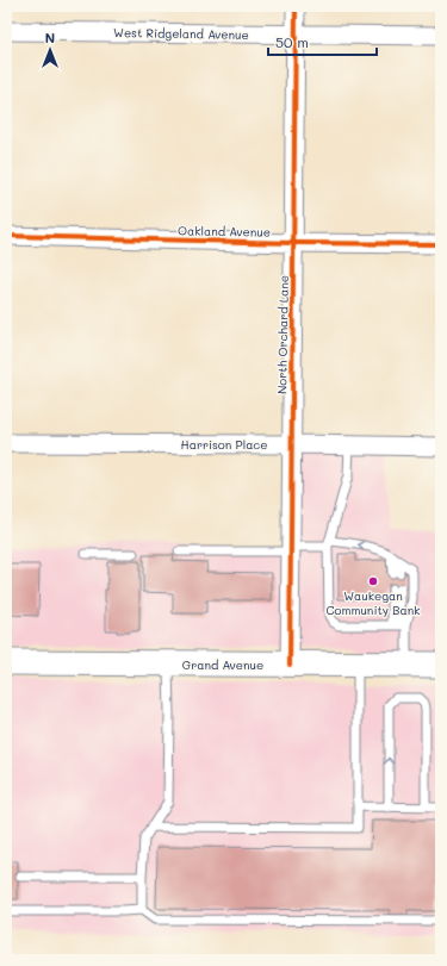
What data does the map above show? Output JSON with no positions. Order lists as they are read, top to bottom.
{
  "streets": {
    "main road": ["Grand Avenue"],
    "street": [
      "West Ridgeland Avenue",
      "Oakland Avenue",
      "North Orchard Lane",
      "Harrison Place"
    ]
  },
  "crossings": [
    ["West Ridgeland Avenue", "North Orchard Lane"],
    ["Oakland Avenue", "North Orchard Lane"],
    ["North Orchard Lane", "Harrison Place"],
    ["North Orchard Lane", "Grand Avenue"]
  ],
  "places": ["Waukegan Community Bank"],
  "scale_bar": "50 m",
  "north": "top"
}
